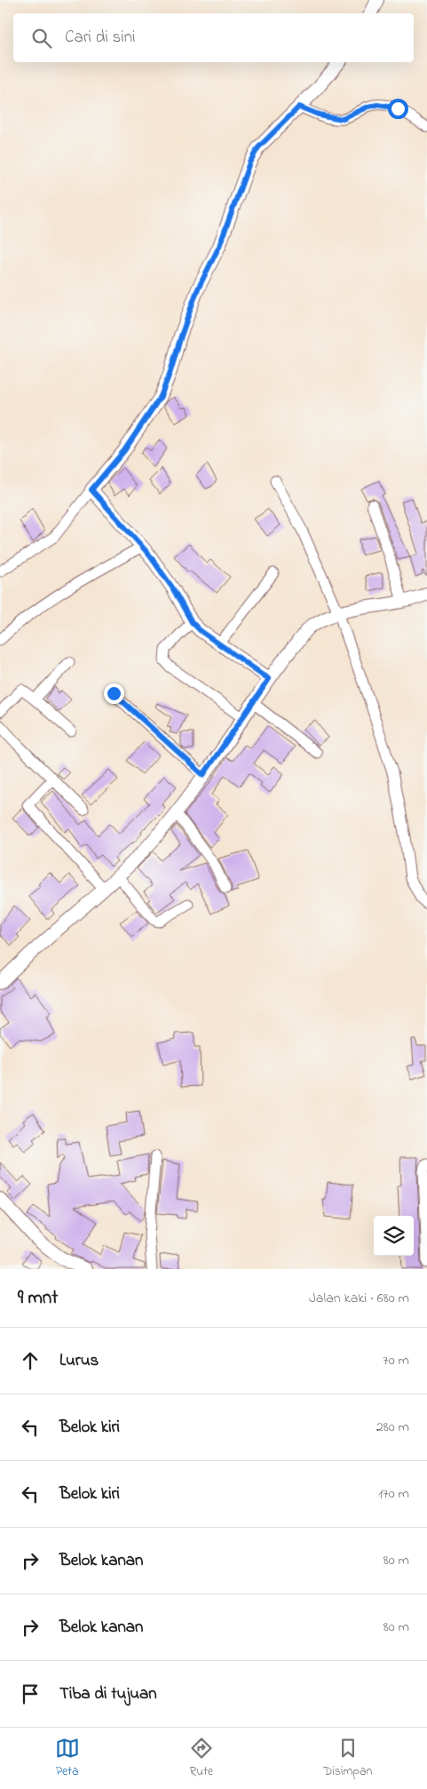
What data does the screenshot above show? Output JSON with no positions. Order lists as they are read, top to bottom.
{
  "page": {
    "search": "Cari di sini",
    "heading": ["9 mnt", "Jalan kaki · 680 m"],
    "list": [
      ["Lurus", "70 m"],
      ["Belok kiri", "280 m"],
      ["Belok kiri", "170 m"],
      ["Belok kanan", "80 m"],
      ["Belok kanan", "80 m"],
      "Tiba di tujuan"
    ],
    "nav": ["Peta", "Rute", "Disimpan"]
  }
}
